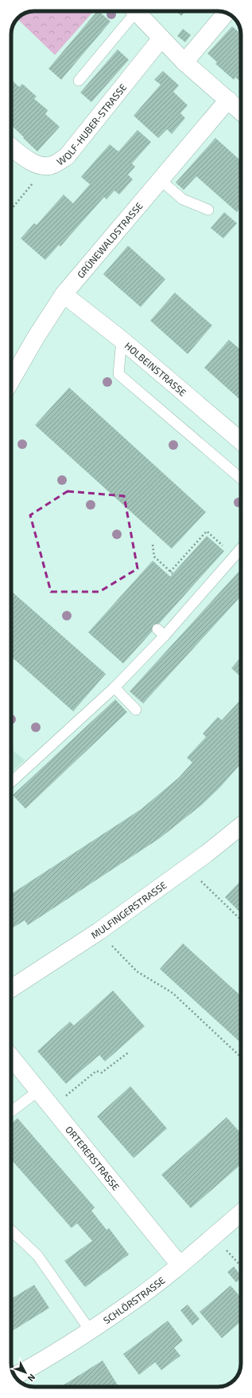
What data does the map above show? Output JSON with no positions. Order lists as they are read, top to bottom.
{
  "streets": {
    "street": [
      "WOLF-HUBER-STRASSE",
      "GRÜNEWALDSTRASSE",
      "HOLBEINSTRASSE",
      "MULFINGERSTRASSE",
      "ORTERERSTRASSE",
      "SCHLÖRSTRASSE"
    ]
  },
  "crossings": [
    ["GRÜNEWALDSTRASSE", "HOLBEINSTRASSE"],
    ["ORTERERSTRASSE", "SCHLÖRSTRASSE"]
  ],
  "north": "bottom right"
}
